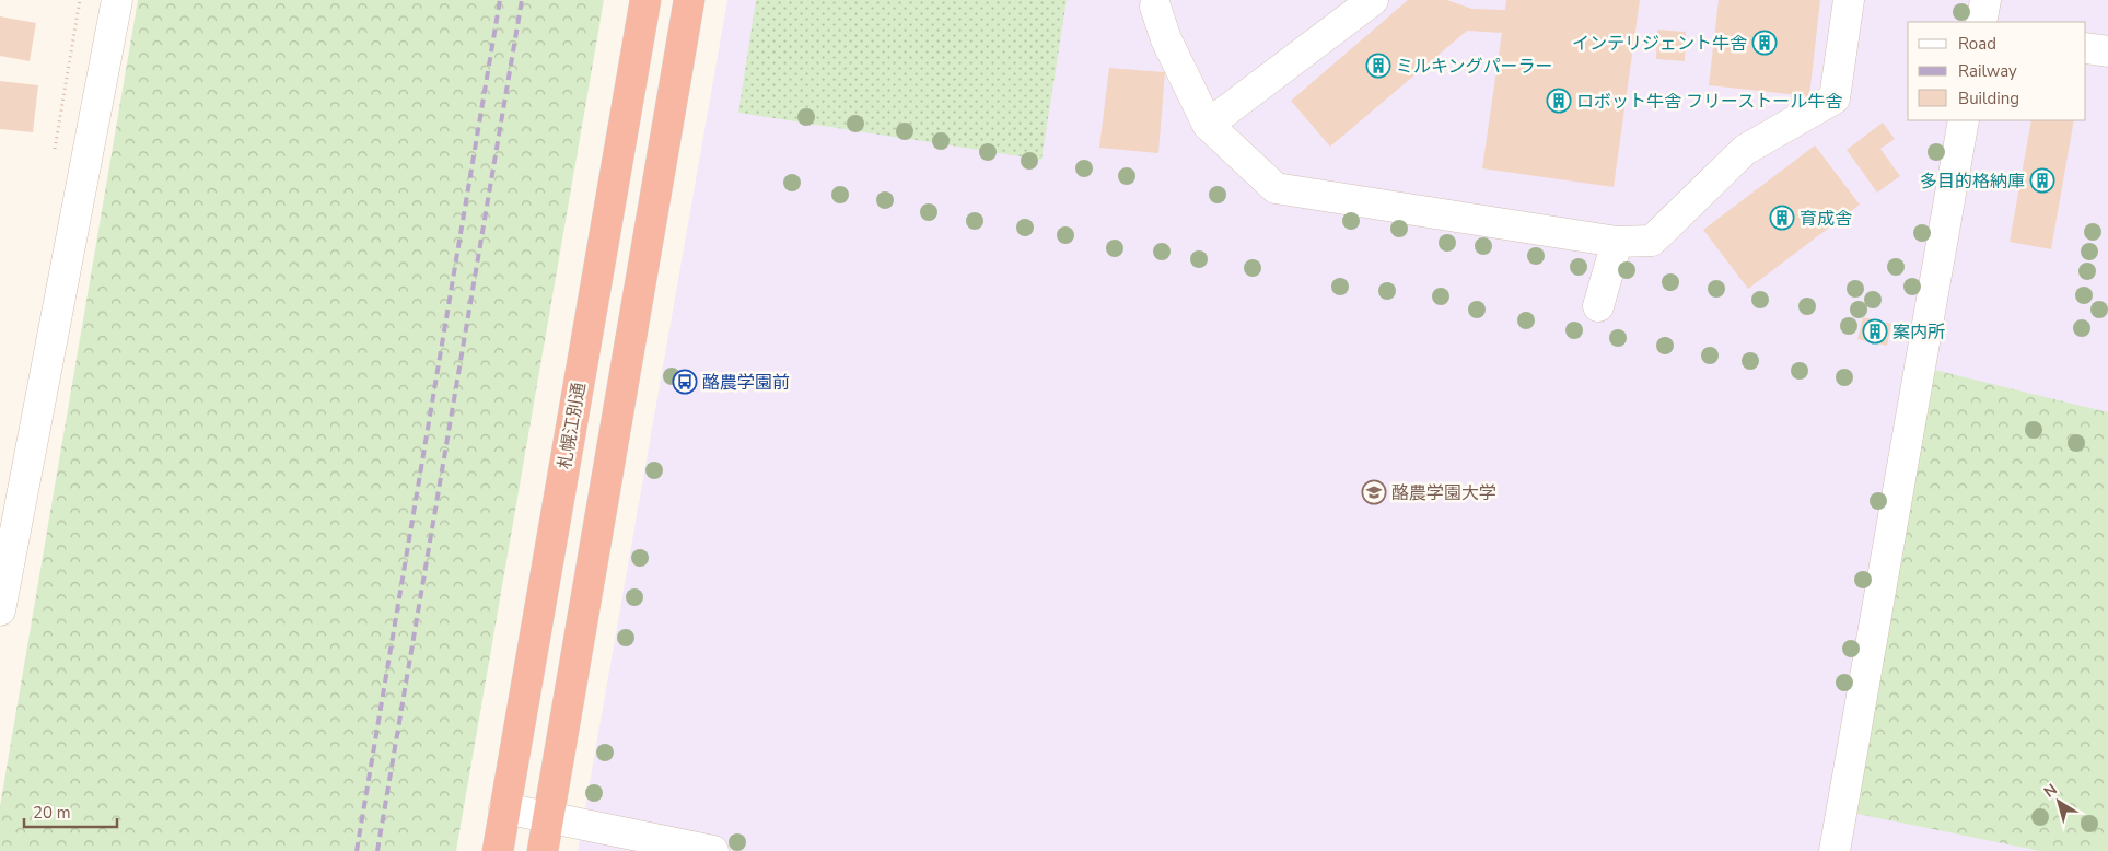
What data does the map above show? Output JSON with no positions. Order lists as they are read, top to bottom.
{
  "streets": {
    "highway": ["札幌江別通"]
  },
  "places": {
    "building": [
      "インテリジェント牛舎",
      "ミルキングパーラー",
      "ロボット牛舎 フリーストール牛舎",
      "多目的格納庫",
      "育成舎",
      "案内所"
    ],
    "bus stop": ["酪農学園前"],
    "school or university": ["酪農学園大学"]
  },
  "legend": ["Road", "Railway", "Building"],
  "scale_bar": "20 m",
  "north": "top left"
}
